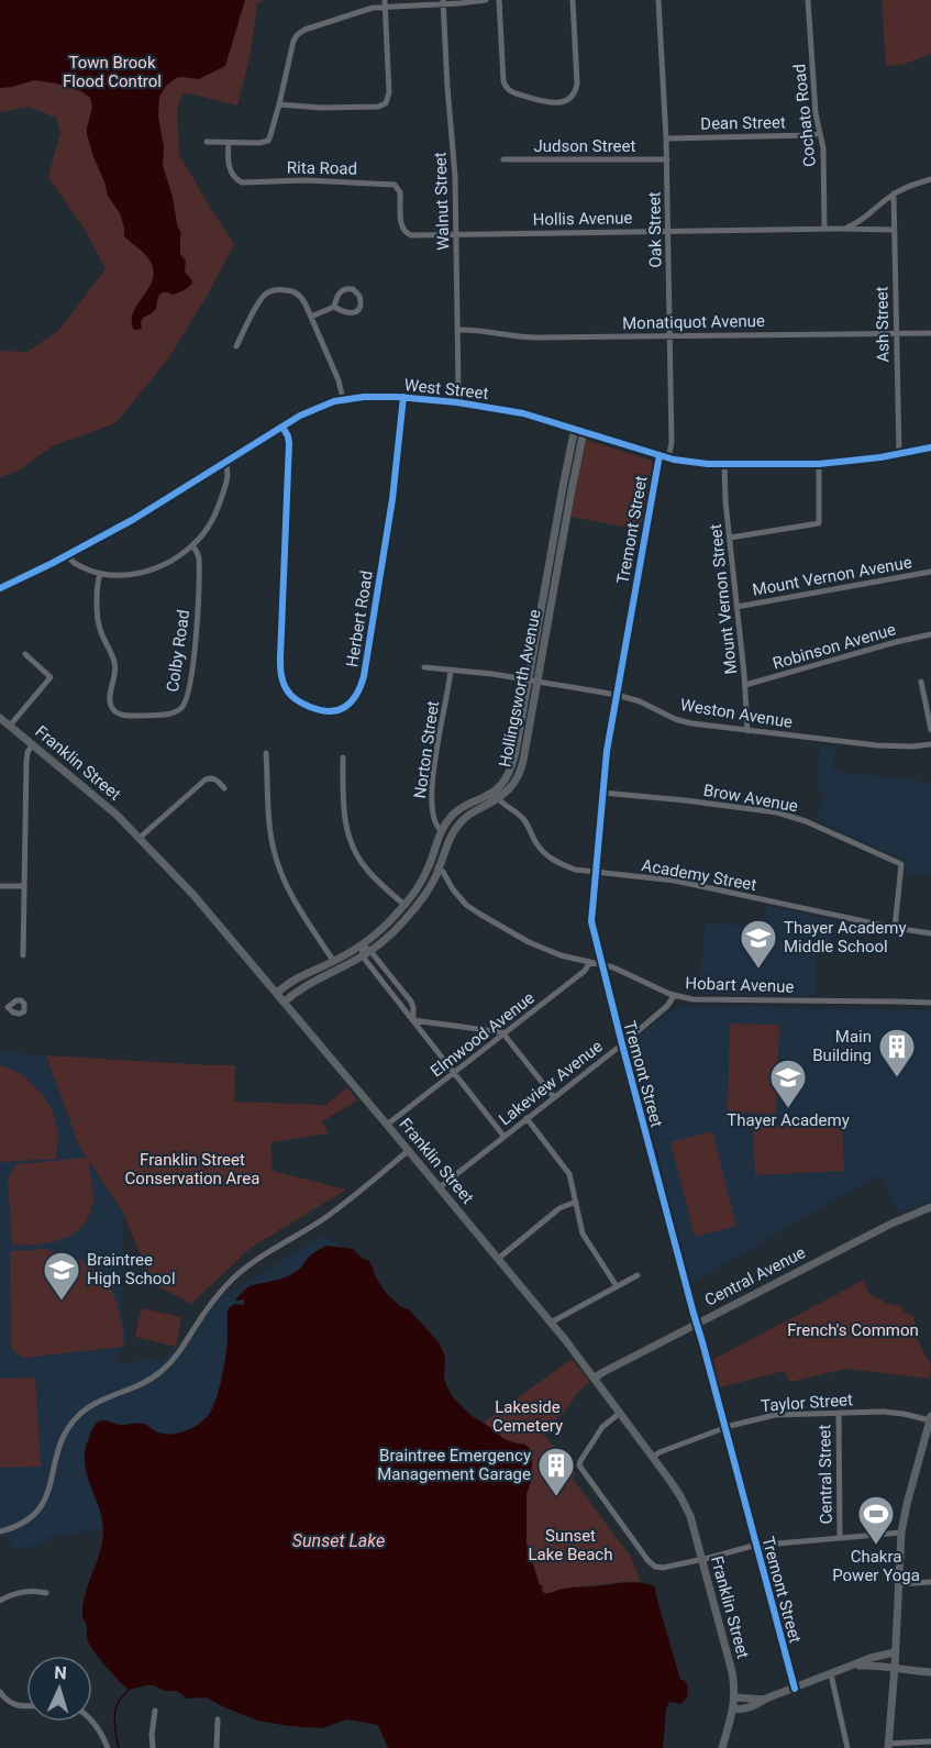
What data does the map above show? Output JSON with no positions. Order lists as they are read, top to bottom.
{
  "streets": {
    "street": [
      "Cochato Road",
      "Dean Street",
      "Judson Street",
      "Rita Road",
      "Walnut Street",
      "Hollis Avenue",
      "Oak Street",
      "Monatiquot Avenue",
      "Ash Street",
      "West Street",
      "Tremont Street",
      "Mount Vernon Avenue",
      "Mount Vernon Street",
      "Herbert Road",
      "Robinson Avenue",
      "Colby Road",
      "Hollingsworth Avenue",
      "Weston Avenue",
      "Norton Street",
      "Franklin Street",
      "Brow Avenue",
      "Academy Street",
      "Hobart Avenue",
      "Elmwood Avenue",
      "Lakeview Avenue",
      "Central Avenue",
      "Taylor Street",
      "Central Street"
    ]
  },
  "crossings": [
    ["Cochato Road", "Dean Street"],
    ["Cochato Road", "Hollis Avenue"],
    ["Dean Street", "Oak Street"],
    ["Judson Street", "Oak Street"],
    ["Rita Road", "Hollis Avenue"],
    ["Walnut Street", "Hollis Avenue"],
    ["Walnut Street", "Monatiquot Avenue"],
    ["Walnut Street", "West Street"],
    ["Hollis Avenue", "Oak Street"],
    ["Hollis Avenue", "Ash Street"],
    ["Oak Street", "Monatiquot Avenue"],
    ["Oak Street", "West Street"],
    ["Oak Street", "Tremont Street"],
    ["Monatiquot Avenue", "Ash Street"],
    ["Ash Street", "West Street"],
    ["West Street", "Tremont Street"],
    ["West Street", "Mount Vernon Street"],
    ["West Street", "Herbert Road"],
    ["West Street", "Hollingsworth Avenue"],
    ["Tremont Street", "Weston Avenue"],
    ["Tremont Street", "Brow Avenue"],
    ["Tremont Street", "Academy Street"],
    ["Tremont Street", "Hobart Avenue"],
    ["Tremont Street", "Lakeview Avenue"],
    ["Tremont Street", "Central Avenue"],
    ["Tremont Street", "Taylor Street"],
    ["Mount Vernon Avenue", "Mount Vernon Street"],
    ["Mount Vernon Street", "Robinson Avenue"],
    ["Mount Vernon Street", "Weston Avenue"],
    ["Hollingsworth Avenue", "Weston Avenue"],
    ["Hollingsworth Avenue", "Norton Street"],
    ["Hollingsworth Avenue", "Franklin Street"],
    ["Hollingsworth Avenue", "Academy Street"],
    ["Hollingsworth Avenue", "Hobart Avenue"],
    ["Weston Avenue", "Norton Street"],
    ["Franklin Street", "Elmwood Avenue"],
    ["Franklin Street", "Lakeview Avenue"],
    ["Franklin Street", "Central Avenue"],
    ["Franklin Street", "Taylor Street"],
    ["Brow Avenue", "Academy Street"],
    ["Hobart Avenue", "Elmwood Avenue"],
    ["Hobart Avenue", "Lakeview Avenue"],
    ["Taylor Street", "Central Street"]
  ],
  "water": ["Sunset Lake"],
  "parks": [
    "Town Brook Flood Control",
    "Franklin Street Conservation Area",
    "French's Common",
    "Lakeside Cemetery",
    "Sunset Lake Beach"
  ],
  "places": {
    "school or university": ["Thayer Academy Middle School", "Thayer Academy", "Braintree High School"],
    "building": ["Main Building", "Braintree Emergency Management Garage"],
    "sports": ["Chakra Power Yoga"]
  },
  "north": "top"
}
